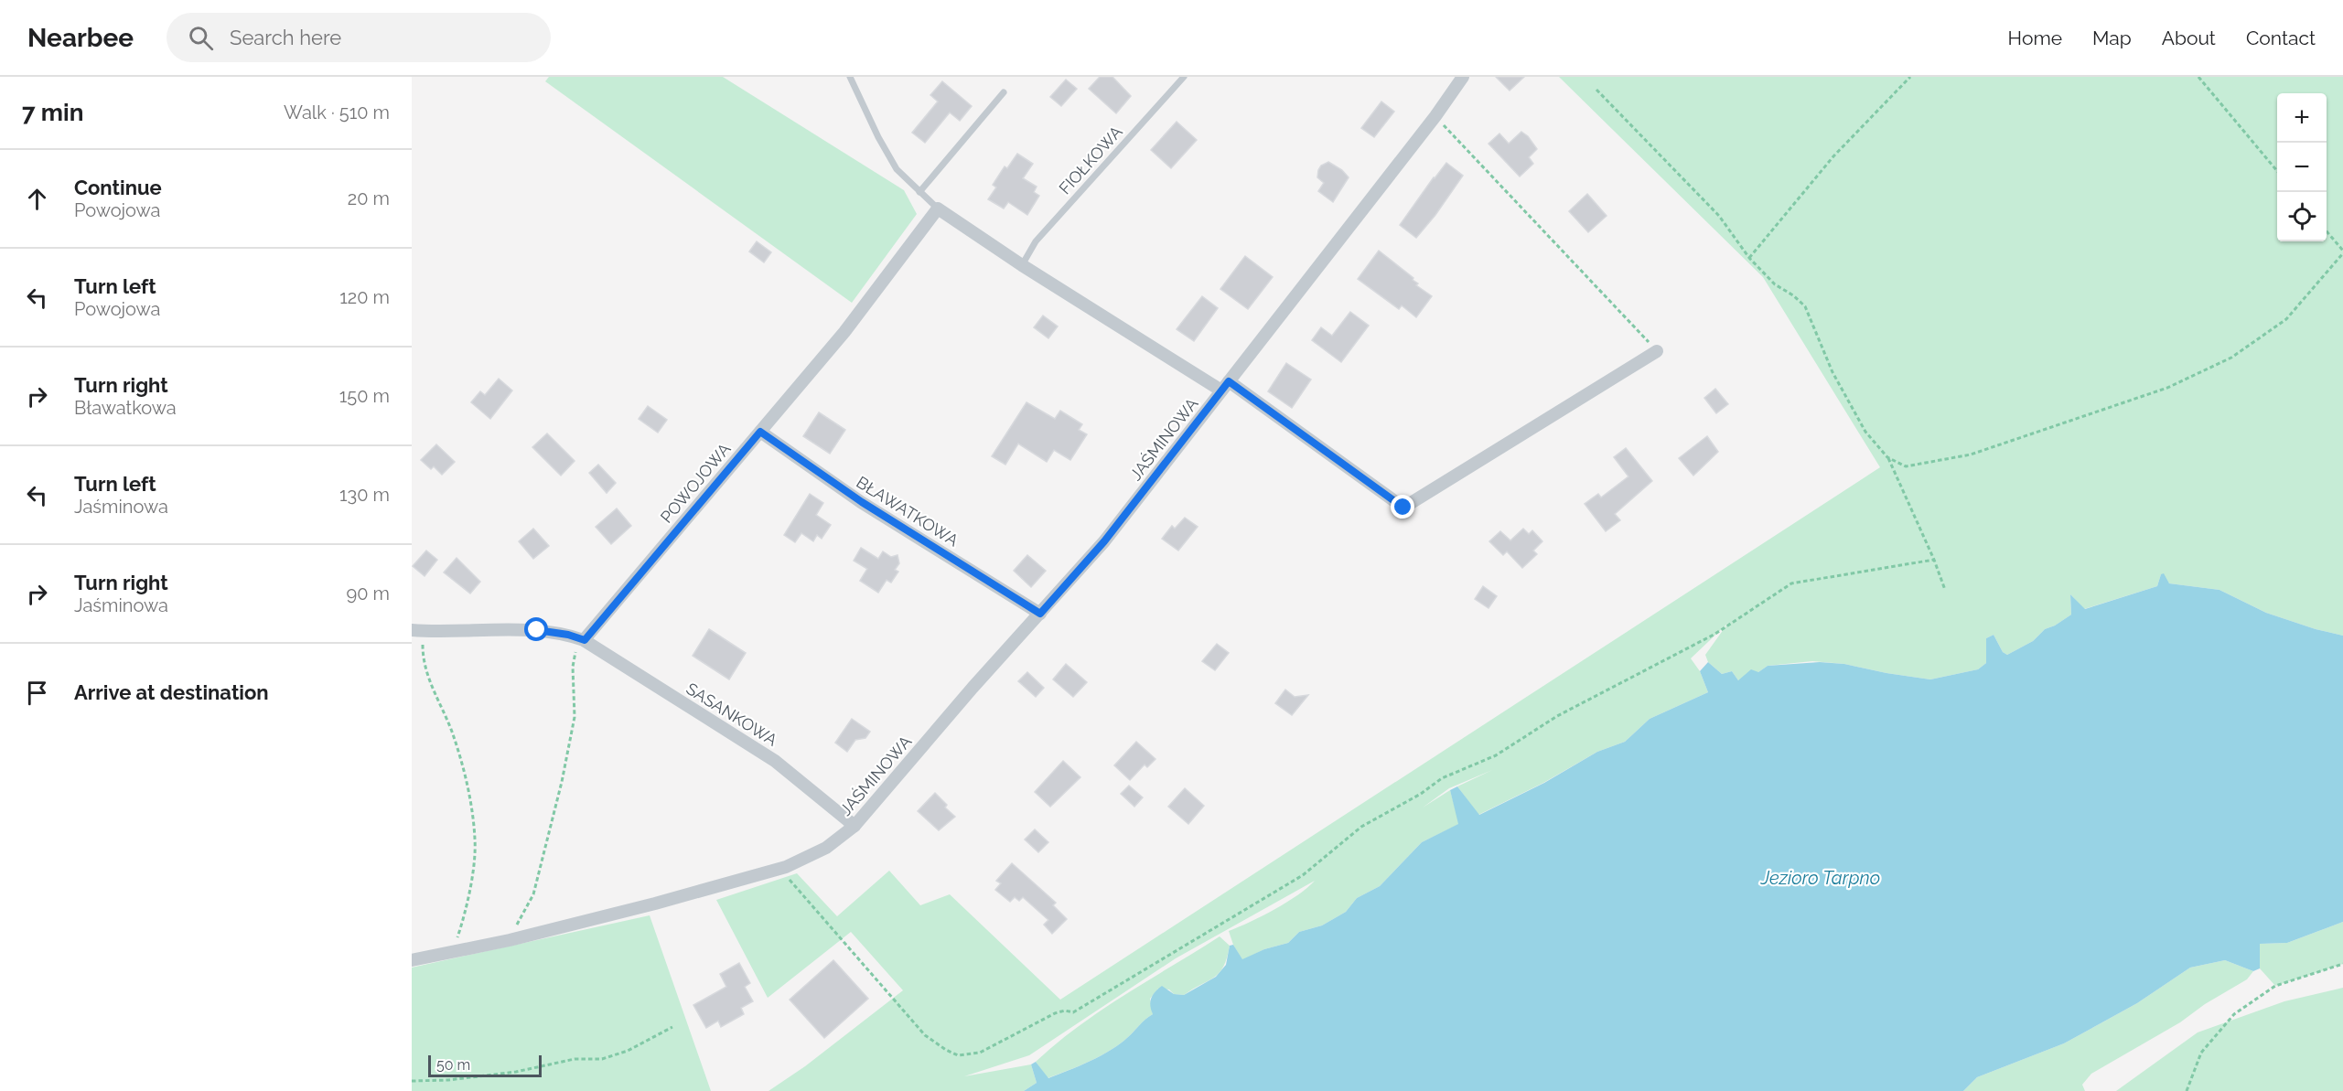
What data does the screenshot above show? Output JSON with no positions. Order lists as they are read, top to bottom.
{
  "streets": {
    "street": [
      "JAŚMINOWA",
      "POWOJOWA",
      "BŁAWATKOWA",
      "SASANKOWA"
    ],
    "lane": ["FIOŁKOWA"]
  },
  "crossings": [
    ["FIOŁKOWA", "JAŚMINOWA"],
    ["JAŚMINOWA", "POWOJOWA"],
    ["JAŚMINOWA", "BŁAWATKOWA"],
    ["JAŚMINOWA", "SASANKOWA"],
    ["POWOJOWA", "BŁAWATKOWA"],
    ["POWOJOWA", "SASANKOWA"]
  ],
  "water": ["Jezioro Tarpno"],
  "scale_bar": "50 m",
  "page": {
    "header": "Nearbee",
    "search": "Search here",
    "nav": [
      "Home",
      "Map",
      "About",
      "Contact"
    ],
    "heading": ["7 min", "Walk · 510 m"],
    "map_buttons": ["+", "−"],
    "list": [
      ["Continue", "Powojowa", "20 m"],
      ["Turn left", "Powojowa", "120 m"],
      ["Turn right", "Bławatkowa", "150 m"],
      ["Turn left", "Jaśminowa", "130 m"],
      ["Turn right", "Jaśminowa", "90 m"],
      "Arrive at destination"
    ],
    "scale": "50 m"
  }
}
